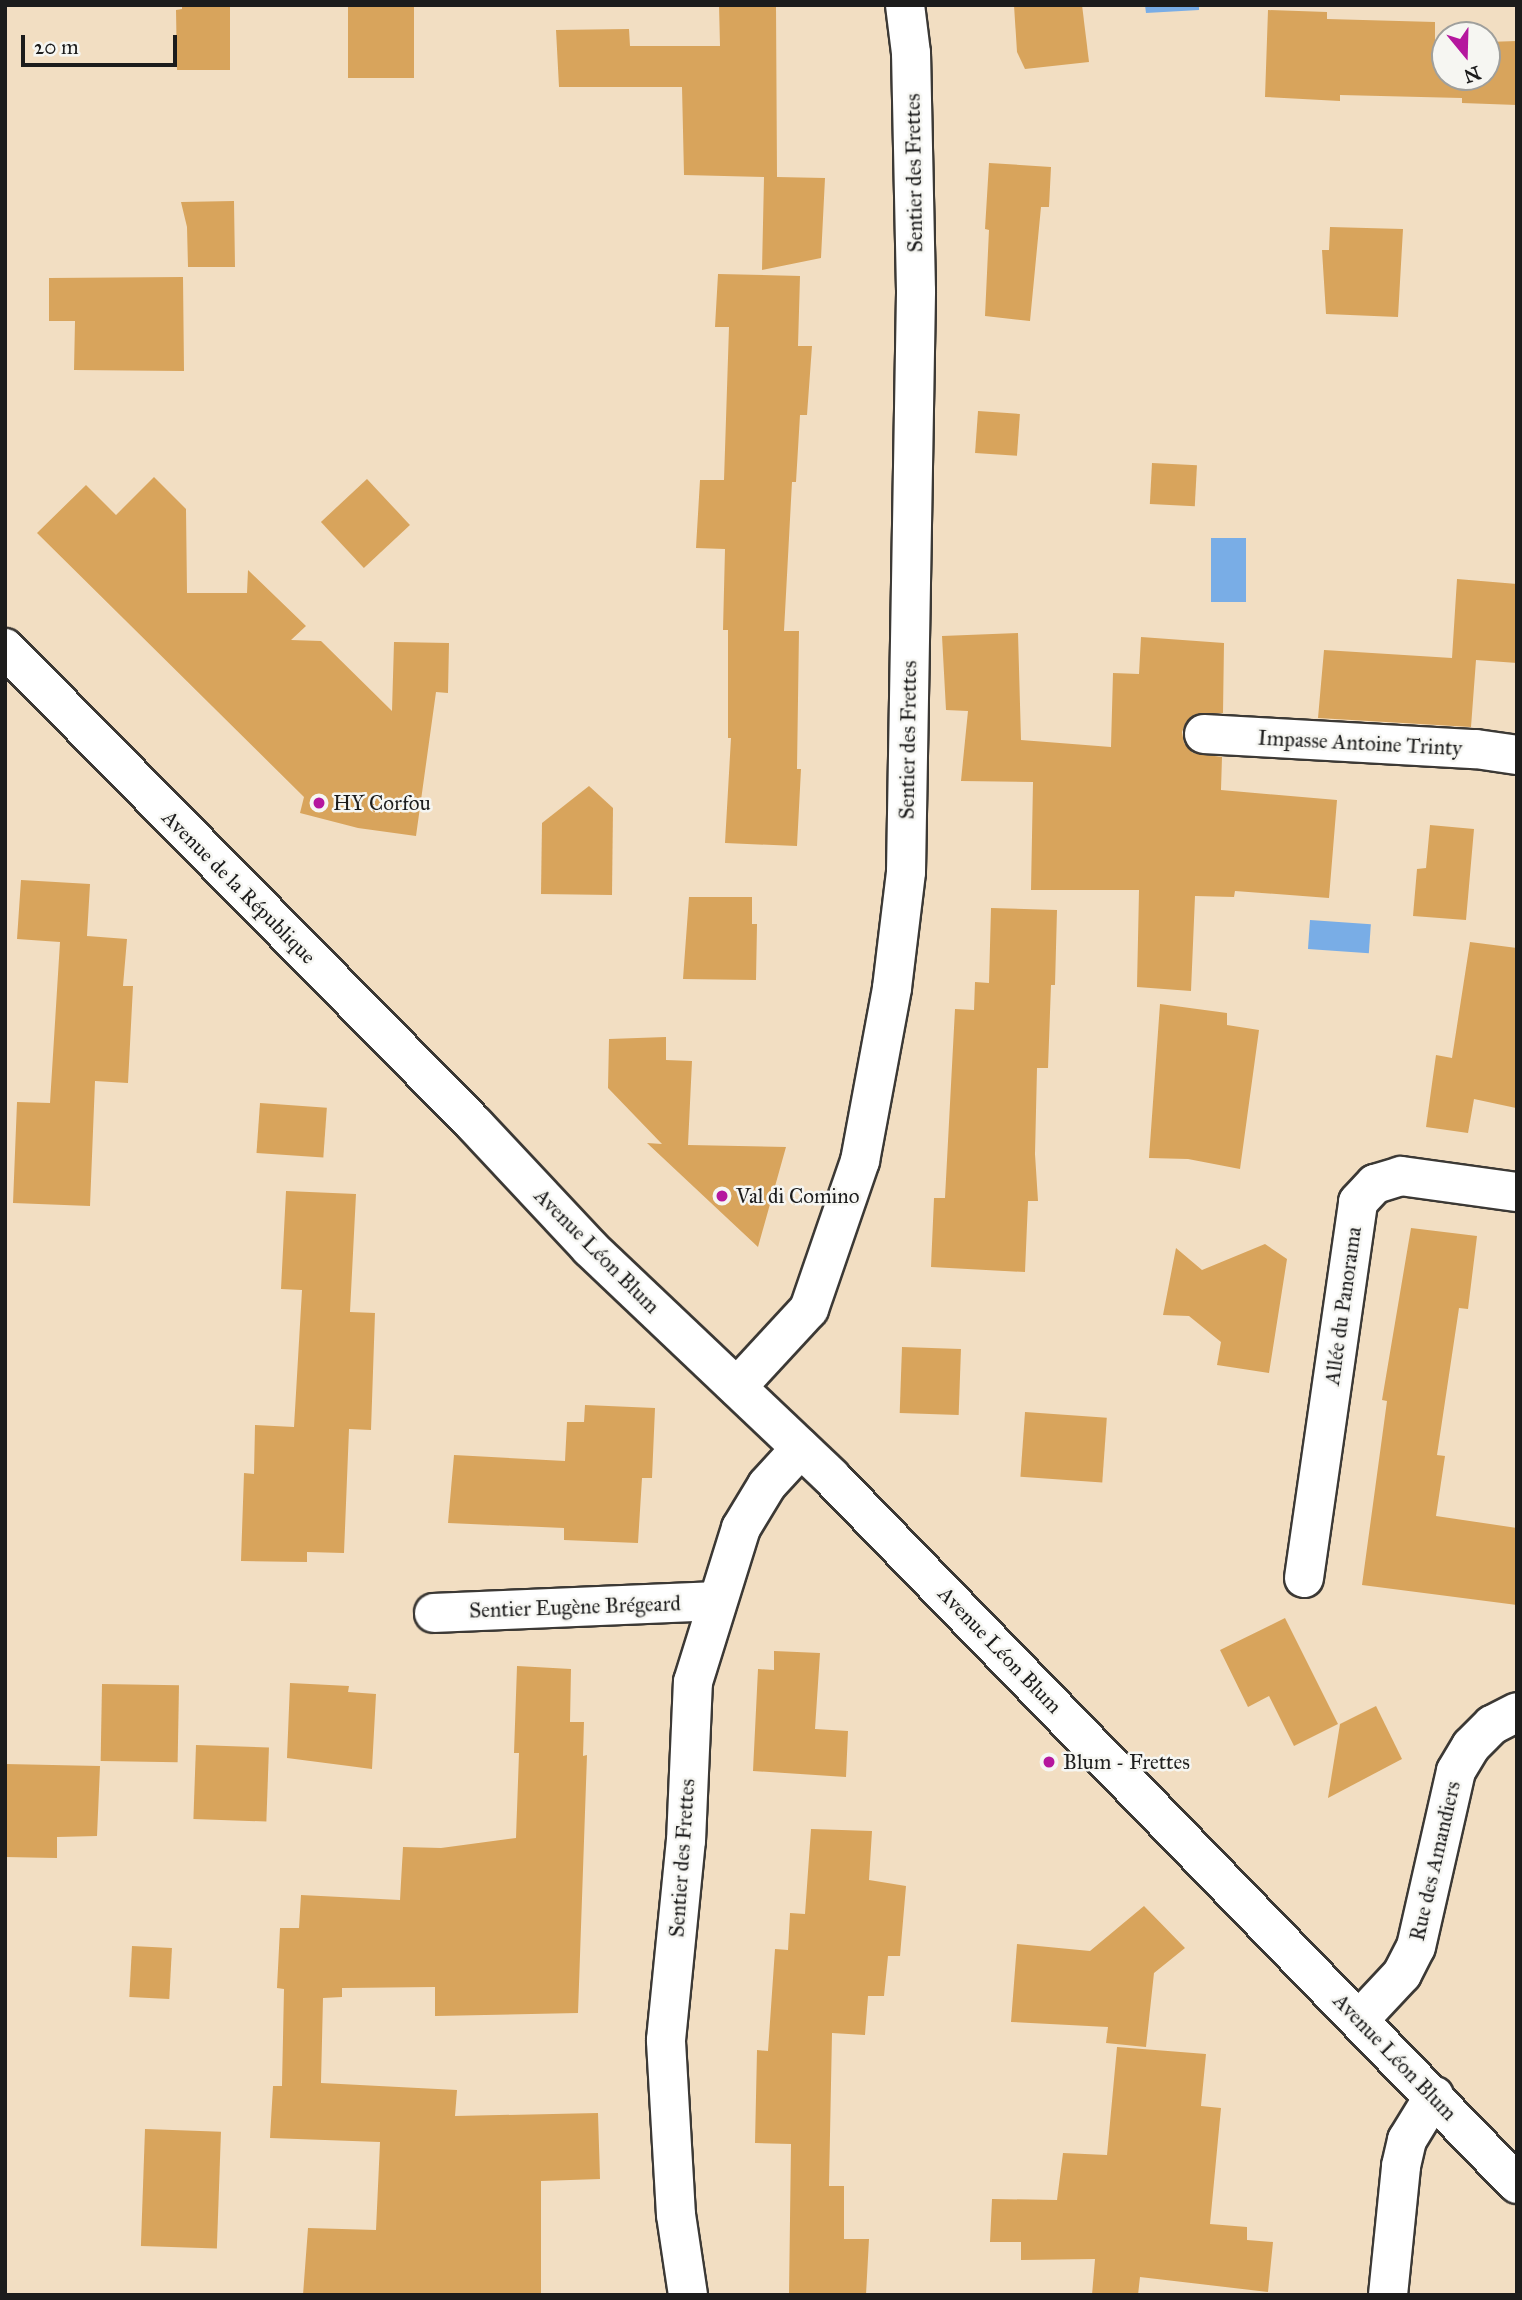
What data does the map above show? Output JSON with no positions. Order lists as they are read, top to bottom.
{
  "streets": {
    "street": [
      "Sentier des Frettes",
      "Impasse Antoine Trinty",
      "Avenue de la République",
      "Avenue Léon Blum",
      "Allée du Panorama",
      "Sentier Eugène Brégeard",
      "Rue des Amandiers"
    ]
  },
  "crossings": [
    ["Sentier des Frettes", "Avenue Léon Blum"],
    ["Sentier des Frettes", "Sentier Eugène Brégeard"],
    ["Avenue de la République", "Avenue Léon Blum"],
    ["Avenue Léon Blum", "Rue des Amandiers"]
  ],
  "places": ["HY Corfou", "Val di Comino", "Blum - Frettes"],
  "scale_bar": "20 m",
  "north": "bottom"
}
